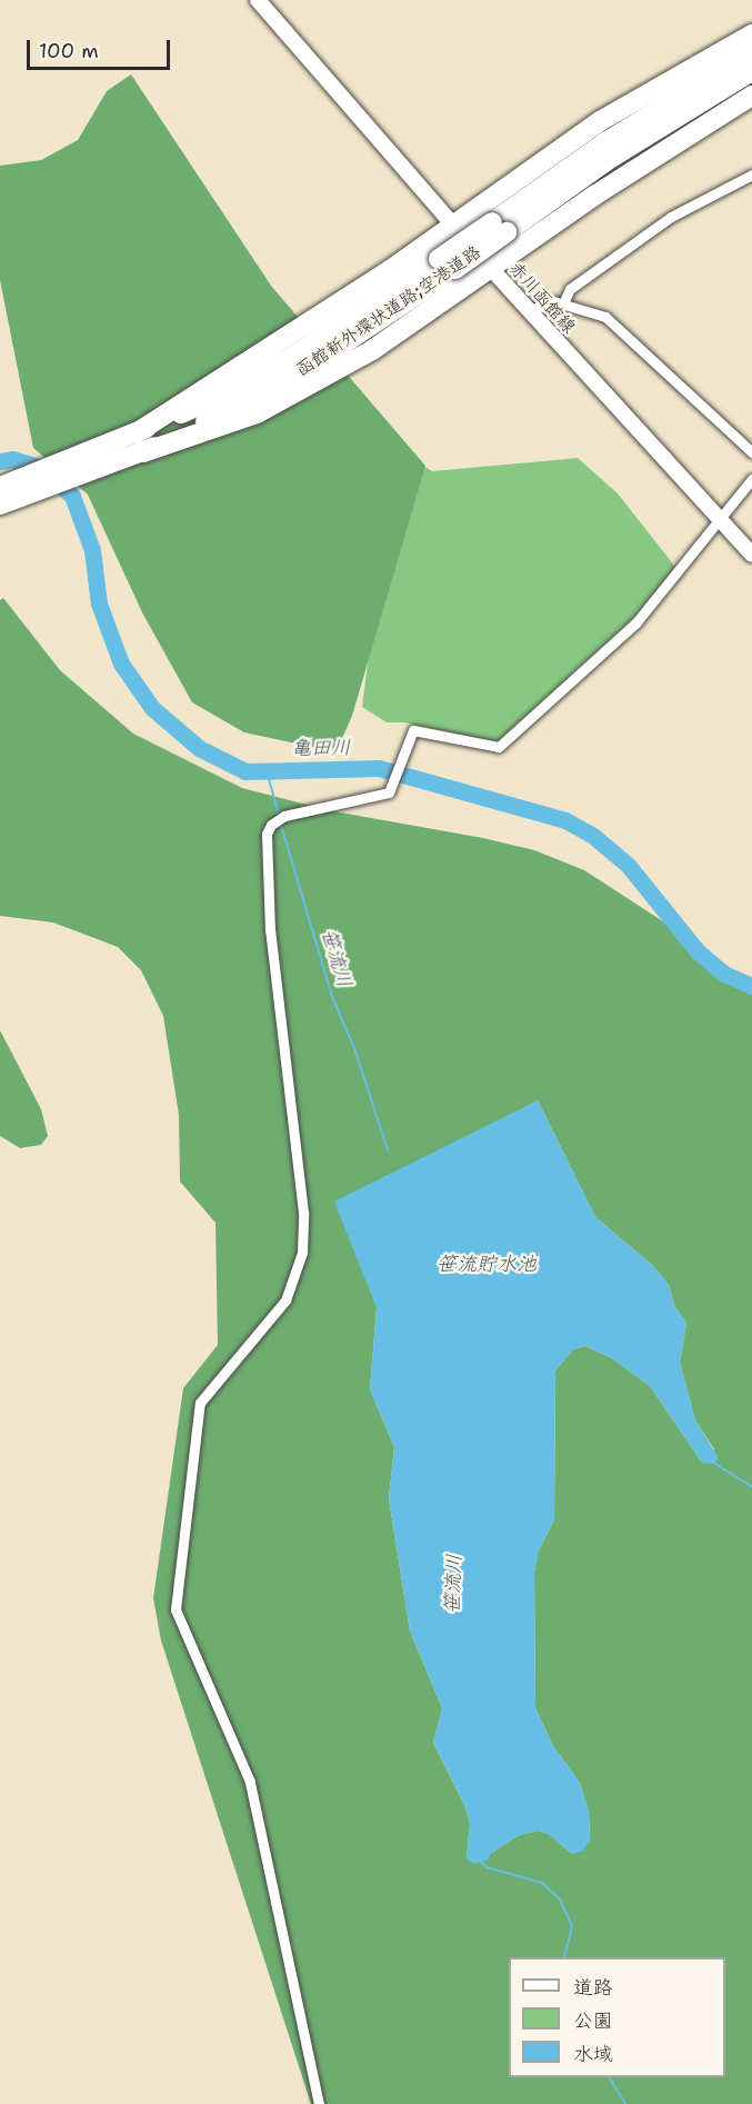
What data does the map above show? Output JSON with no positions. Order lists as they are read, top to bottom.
{
  "streets": {
    "highway": ["函館新外環状道路;空港道路"],
    "main road": ["赤川函館線"]
  },
  "water": ["亀田川", "笹流川", "笹流貯水池"],
  "legend": ["道路", "公園", "水域"],
  "scale_bar": "100 m"
}
